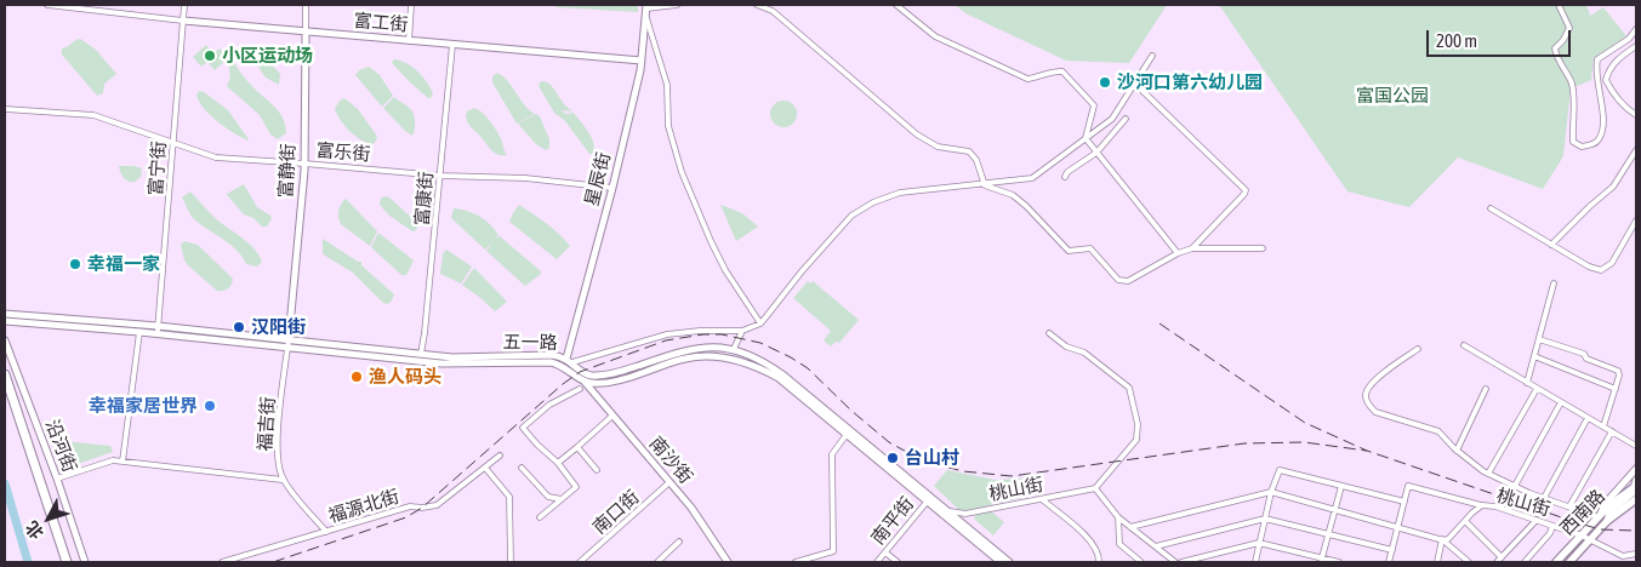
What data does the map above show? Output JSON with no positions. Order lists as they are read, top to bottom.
{
  "streets": {
    "main road": [
      "富工街",
      "富静街",
      "星辰街",
      "五一路",
      "沿河街",
      "南沙街",
      "西南路"
    ],
    "street": [
      "富乐街",
      "富宁街",
      "富康街",
      "福吉街",
      "桃山街",
      "福源北街",
      "南口街",
      "南平街"
    ]
  },
  "crossings": [
    ["富工街", "富宁街"],
    ["富工街", "富静街"],
    ["富工街", "星辰街"],
    ["富工街", "富康街"],
    ["富乐街", "富宁街"],
    ["富乐街", "富静街"],
    ["富乐街", "星辰街"],
    ["富乐街", "富康街"],
    ["富宁街", "五一路"],
    ["富静街", "五一路"],
    ["富静街", "福吉街"],
    ["星辰街", "五一路"],
    ["富康街", "五一路"],
    ["五一路", "福吉街"],
    ["五一路", "南沙街"],
    ["福吉街", "福源北街"],
    ["南沙街", "南口街"],
    ["桃山街", "西南路"]
  ],
  "parks": ["富国公园"],
  "places": [
    "小区运动场",
    "沙河口第六幼儿园",
    "幸福一家",
    "汉阳街",
    "渔人码头",
    "幸福家居世界",
    "台山村"
  ],
  "scale_bar": "200 m",
  "north": "bottom left"
}
